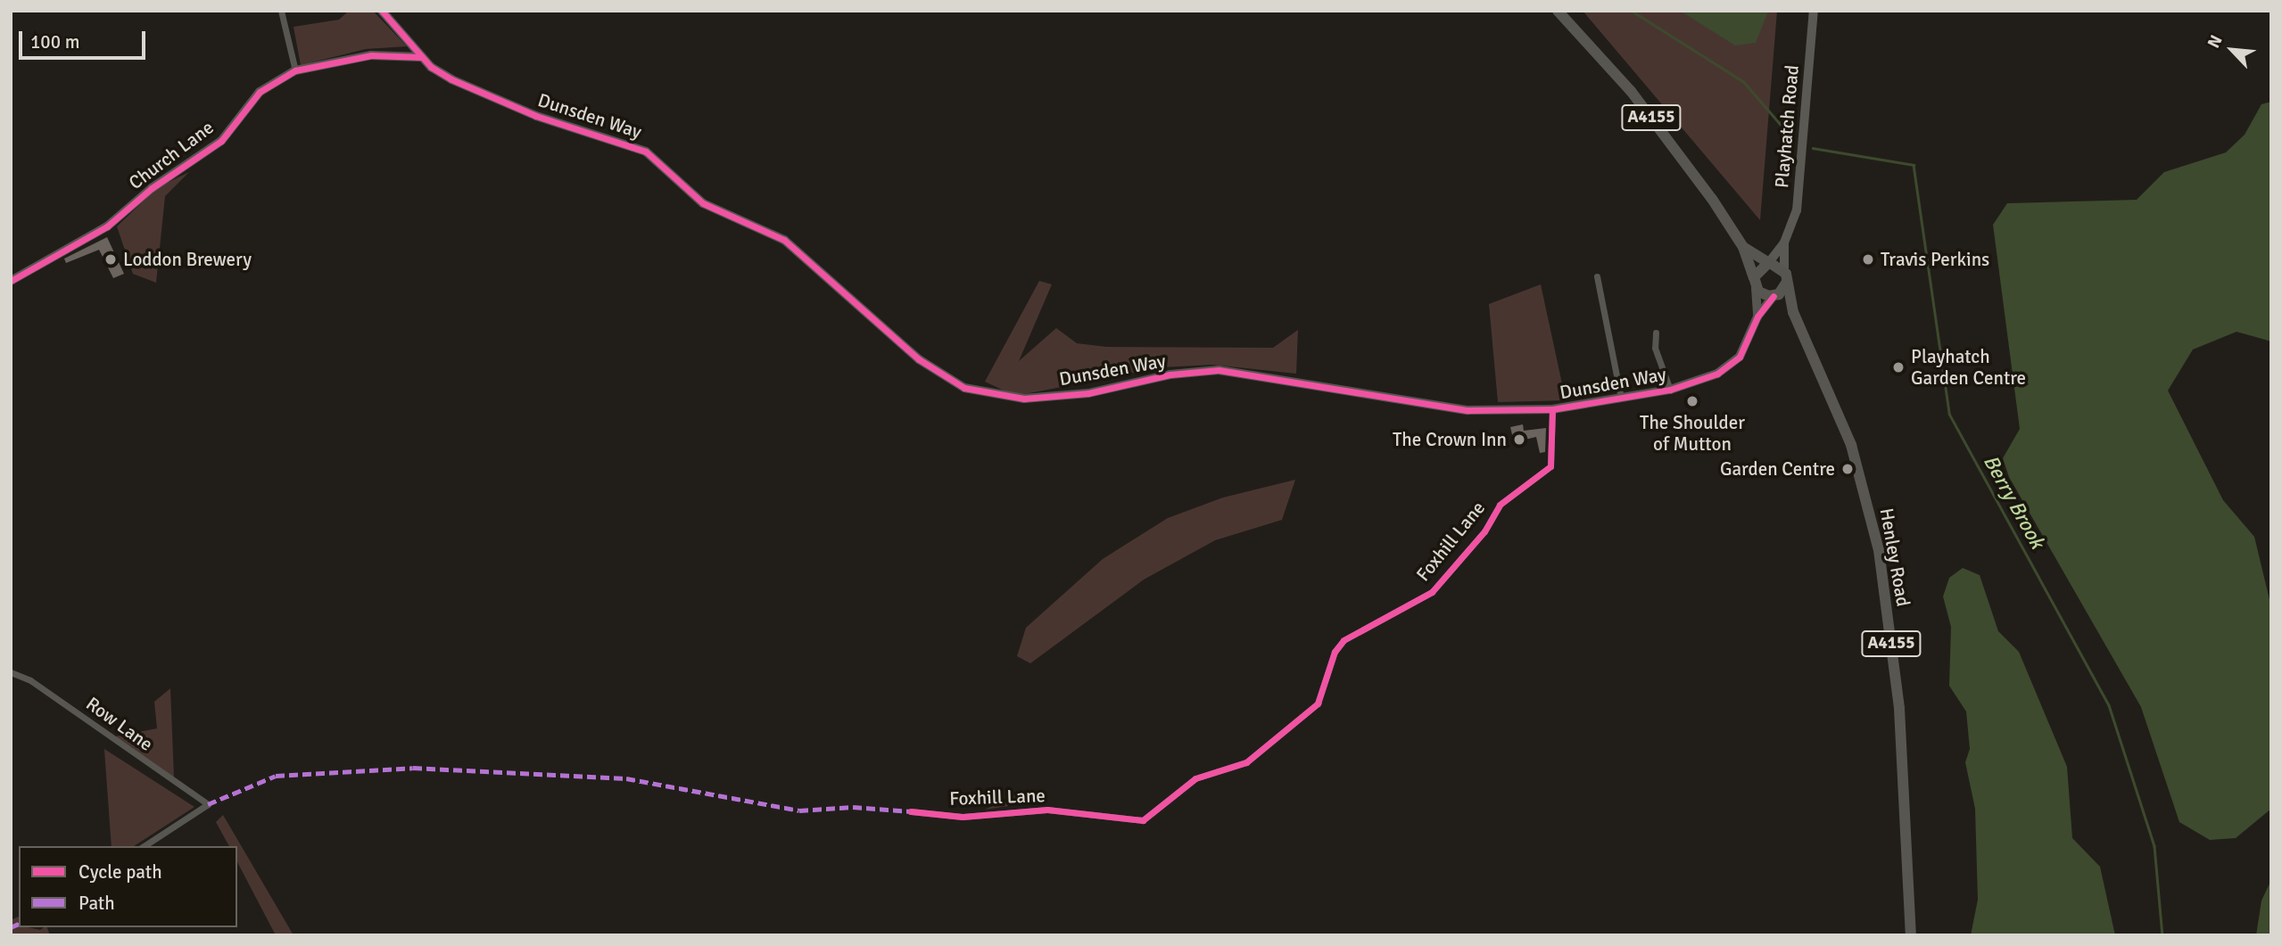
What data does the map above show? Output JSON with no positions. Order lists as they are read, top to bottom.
{
  "streets": {
    "main road": ["A4155", "Playhatch Road", "Henley Road"],
    "street": [
      "Dunsden Way",
      "Church Lane",
      "Foxhill Lane",
      "Row Lane"
    ]
  },
  "crossings": [
    ["Dunsden Way", "A4155"],
    ["Dunsden Way", "Church Lane"],
    ["Dunsden Way", "Foxhill Lane"],
    ["Dunsden Way", "Henley Road"],
    ["A4155", "Playhatch Road"],
    ["A4155", "Henley Road"],
    ["Playhatch Road", "Henley Road"]
  ],
  "water": ["Berry Brook"],
  "places": [
    "Loddon Brewery",
    "Travis Perkins",
    "Playhatch Garden Centre",
    "The Shoulder of Mutton",
    "The Crown Inn",
    "Garden Centre"
  ],
  "legend": ["Cycle path", "Path"],
  "scale_bar": "100 m",
  "north": "top left"
}
